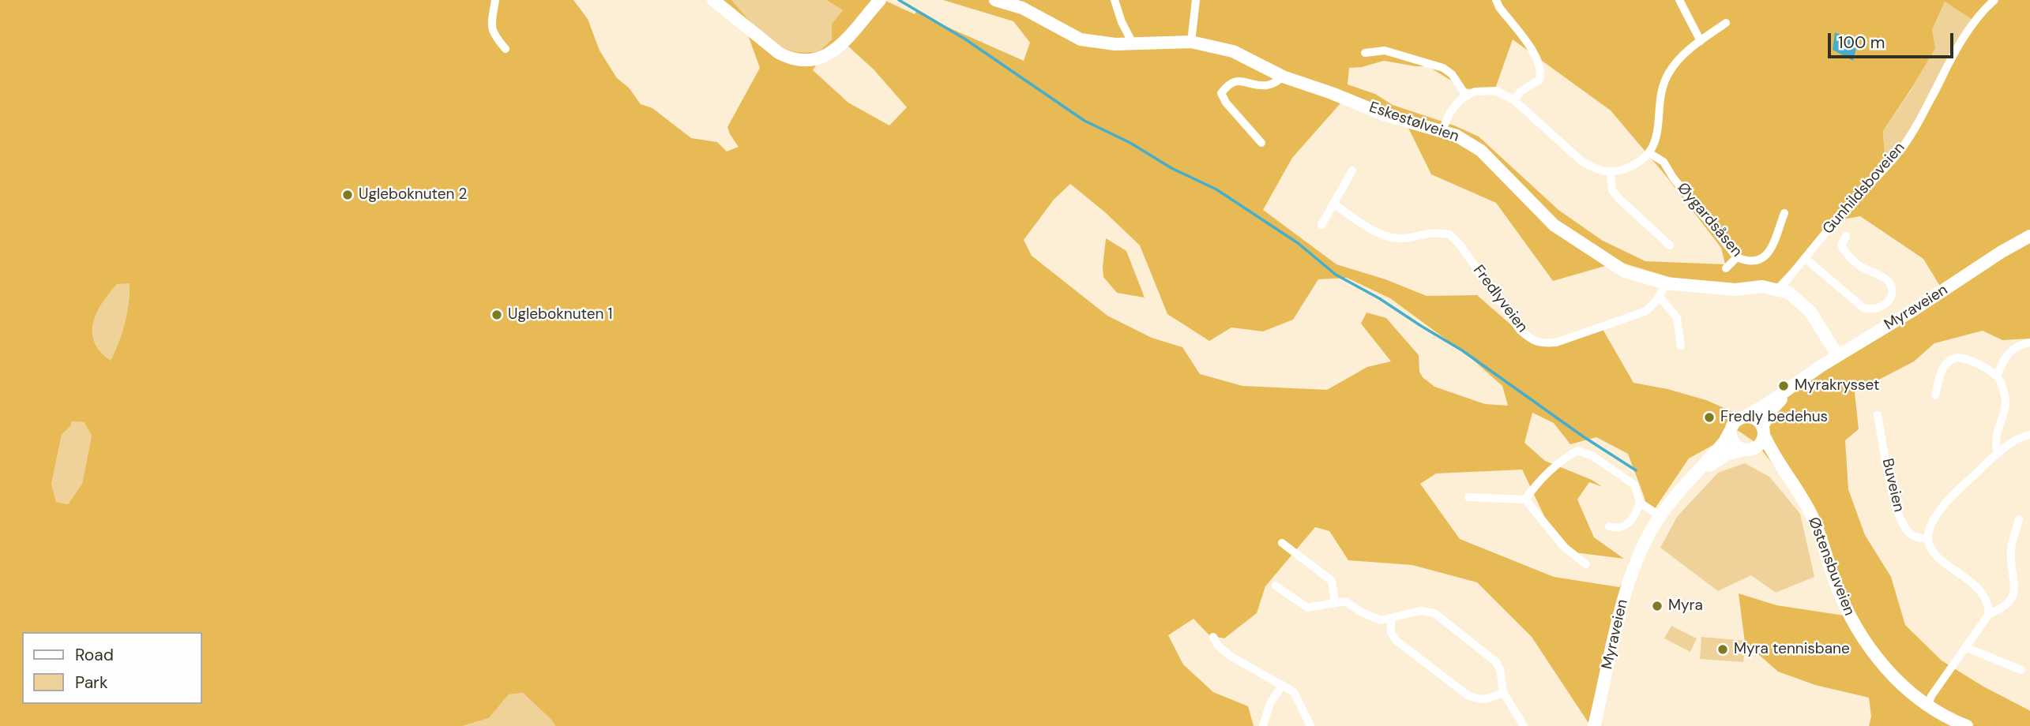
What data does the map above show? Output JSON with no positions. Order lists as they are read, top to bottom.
{
  "streets": {
    "main road": ["Eskestølveien", "Myraveien", "Østensbuveien"],
    "street": [
      "Gunhildsboveien",
      "Øygardsåsen",
      "Fredlyveien",
      "Buveien"
    ]
  },
  "crossings": [
    ["Eskestølveien", "Gunhildsboveien"],
    ["Eskestølveien", "Fredlyveien"],
    ["Eskestølveien", "Myraveien"],
    ["Myraveien", "Østensbuveien"]
  ],
  "places": [
    "Ugleboknuten 2",
    "Ugleboknuten 1",
    "Myrakrysset",
    "Fredly bedehus",
    "Myra",
    "Myra tennisbane"
  ],
  "legend": ["Road", "Park"],
  "scale_bar": "100 m"
}
